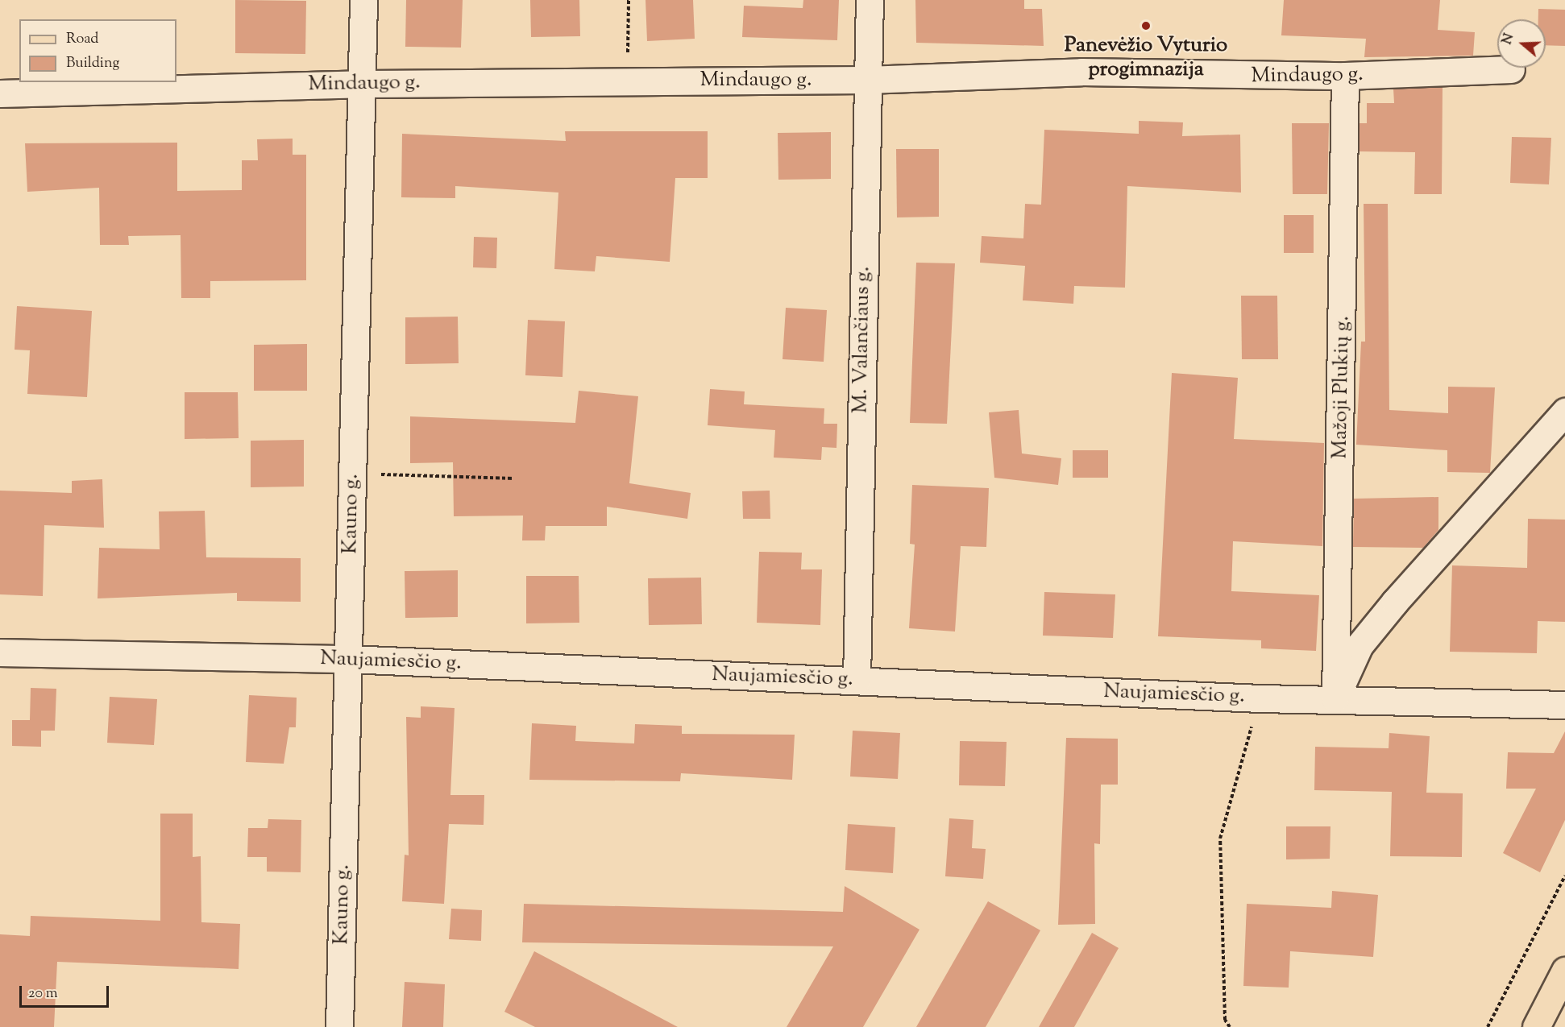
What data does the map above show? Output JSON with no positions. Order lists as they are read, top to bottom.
{
  "streets": {
    "street": [
      "Mindaugo g.",
      "M. Valančiaus g.",
      "Mažoji Plukių g.",
      "Kauno g.",
      "Naujamiesčio g."
    ]
  },
  "crossings": [
    ["Mindaugo g.", "M. Valančiaus g."],
    ["Mindaugo g.", "Mažoji Plukių g."],
    ["Mindaugo g.", "Kauno g."],
    ["M. Valančiaus g.", "Naujamiesčio g."],
    ["Mažoji Plukių g.", "Naujamiesčio g."],
    ["Kauno g.", "Naujamiesčio g."]
  ],
  "places": ["Panevėžio Vyturio progimnazija"],
  "legend": ["Road", "Building"],
  "scale_bar": "20 m",
  "north": "left"
}
